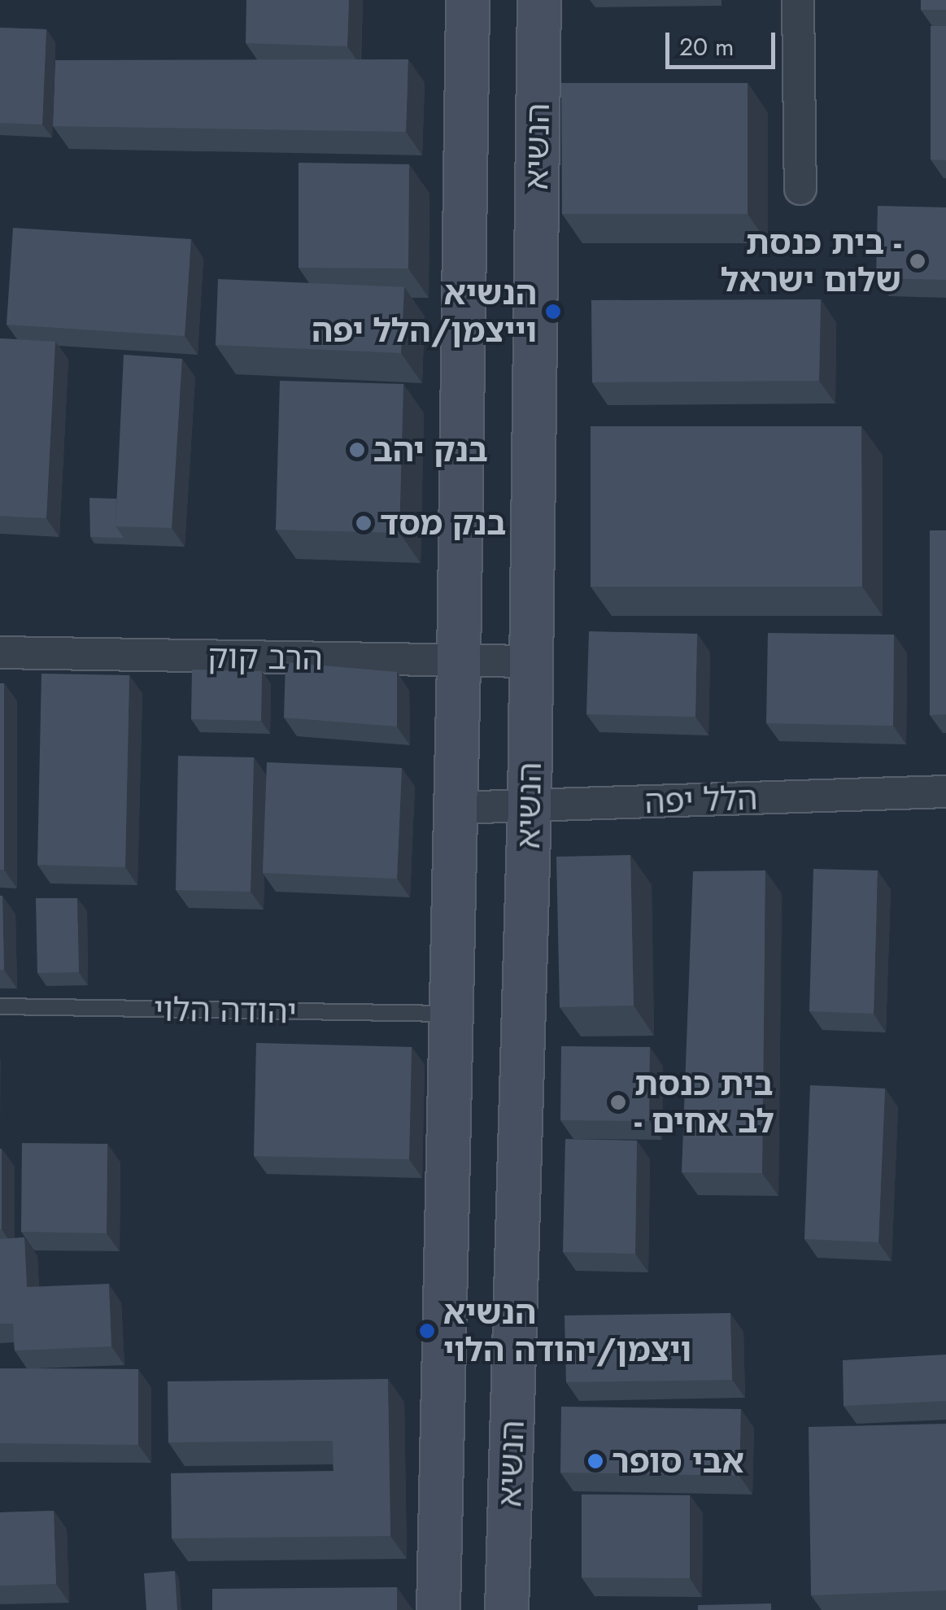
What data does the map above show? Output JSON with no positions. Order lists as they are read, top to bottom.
{
  "streets": {
    "main road": ["הנשיא"],
    "street": ["הרב קוק", "הלל יפה"],
    "lane": ["יהודה הלוי"]
  },
  "crossings": [
    ["הנשיא", "הרב קוק"],
    ["הנשיא", "הלל יפה"]
  ],
  "places": [
    "בית כנסת - שלום ישראל",
    "הנשיא וייצמן/הלל יפה",
    "בנק יהב",
    "בנק מסד",
    "בית כנסת - לב אחים",
    "הנשיא ויצמן/יהודה הלוי",
    "אבי סופר"
  ],
  "scale_bar": "20 m"
}
